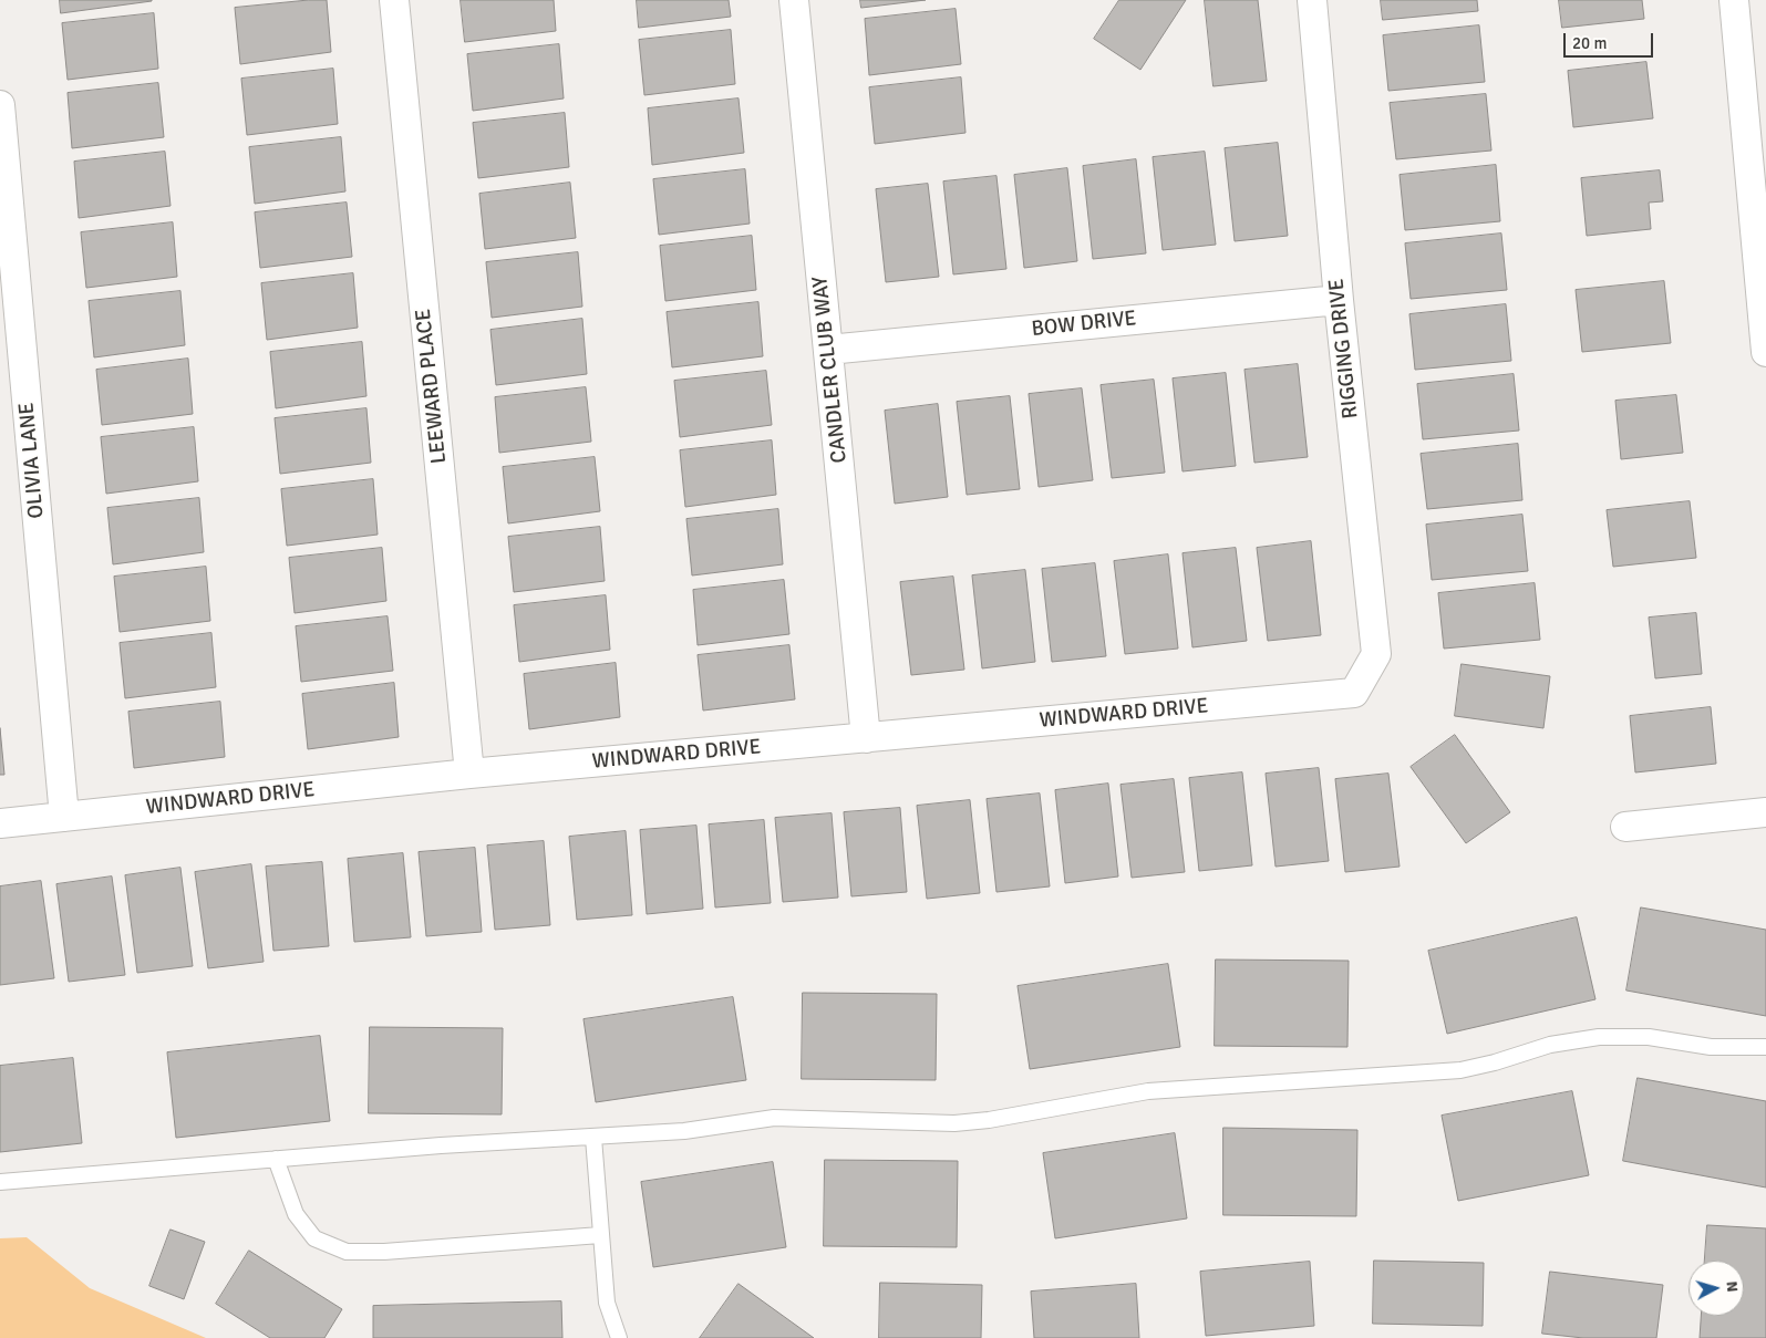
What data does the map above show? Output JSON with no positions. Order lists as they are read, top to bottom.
{
  "streets": {
    "street": [
      "BOW DRIVE",
      "RIGGING DRIVE",
      "CANDLER CLUB WAY",
      "LEEWARD PLACE",
      "OLIVIA LANE",
      "WINDWARD DRIVE"
    ]
  },
  "crossings": [
    ["BOW DRIVE", "RIGGING DRIVE"],
    ["BOW DRIVE", "CANDLER CLUB WAY"],
    ["RIGGING DRIVE", "WINDWARD DRIVE"],
    ["CANDLER CLUB WAY", "WINDWARD DRIVE"],
    ["LEEWARD PLACE", "WINDWARD DRIVE"],
    ["OLIVIA LANE", "WINDWARD DRIVE"]
  ],
  "scale_bar": "20 m",
  "north": "right"
}
